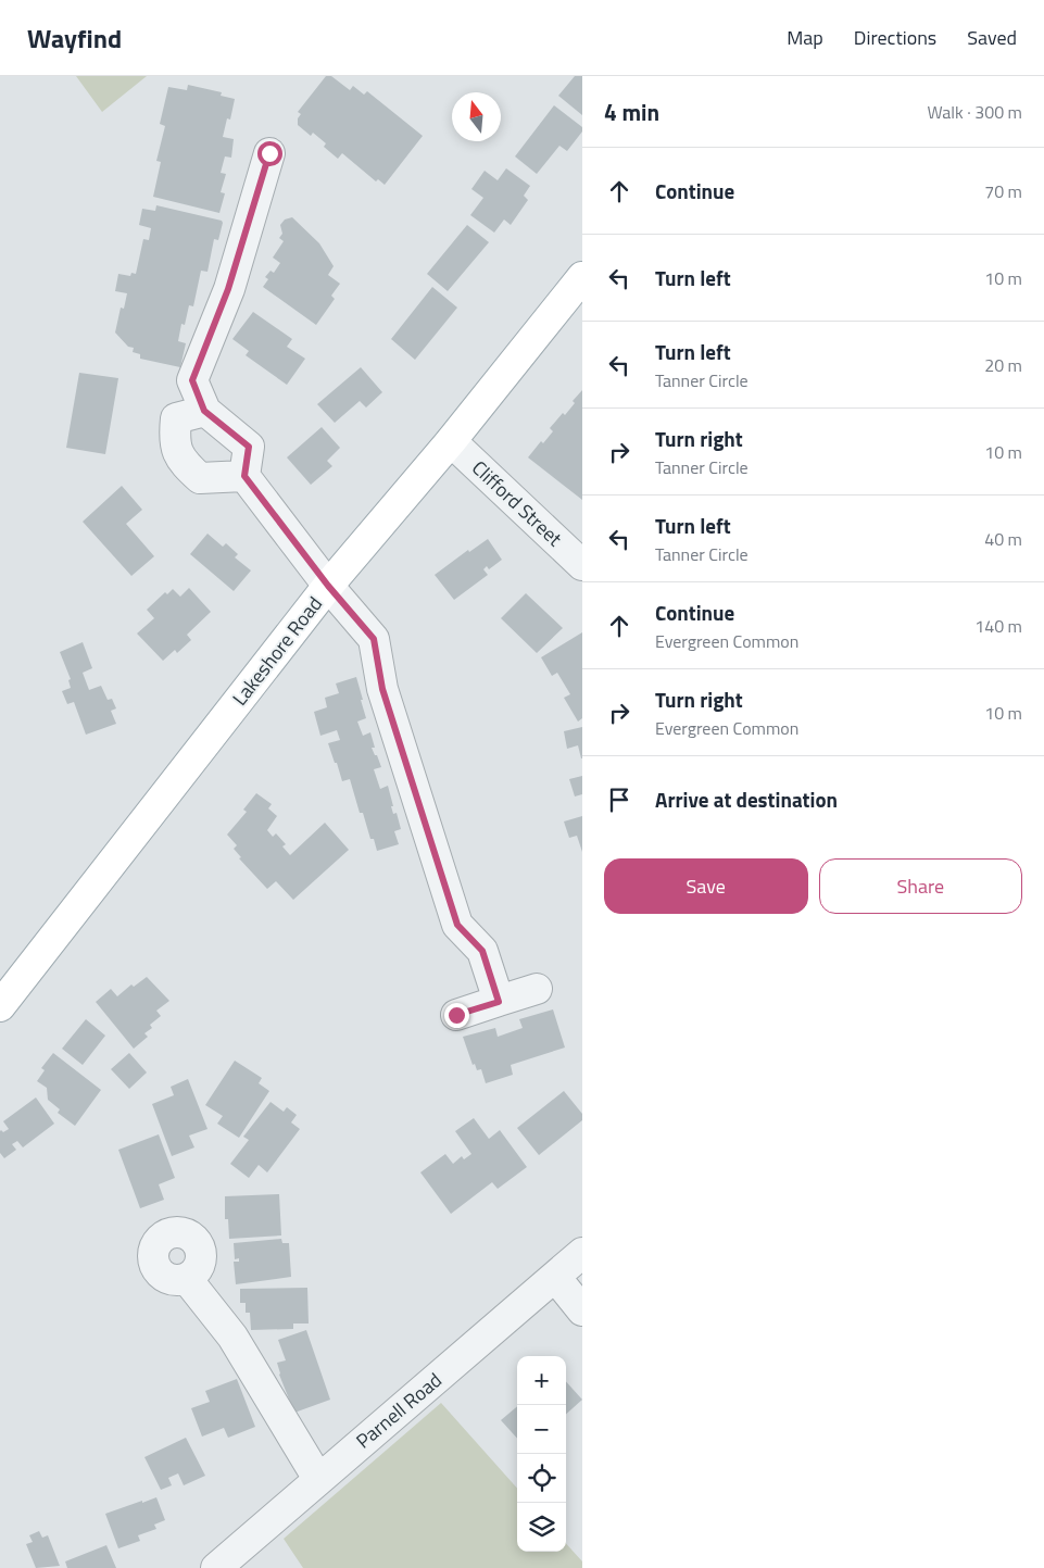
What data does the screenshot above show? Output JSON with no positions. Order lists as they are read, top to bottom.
{
  "streets": {
    "main road": ["Lakeshore Road"],
    "street": ["Clifford Street", "Parnell Road"]
  },
  "crossings": [
    ["Clifford Street", "Lakeshore Road"]
  ],
  "north": "top",
  "page": {
    "header": "Wayfind",
    "nav": ["Map", "Directions", "Saved"],
    "heading": ["4 min", "Walk · 300 m"],
    "list": [
      ["Continue", "70 m"],
      ["Turn left", "10 m"],
      ["Turn left", "Tanner Circle", "20 m"],
      ["Turn right", "Tanner Circle", "10 m"],
      ["Turn left", "Tanner Circle", "40 m"],
      ["Continue", "Evergreen Common", "140 m"],
      ["Turn right", "Evergreen Common", "10 m"],
      "Arrive at destination"
    ],
    "buttons": ["Save", "Share"],
    "map_buttons": ["+", "−"]
  }
}
